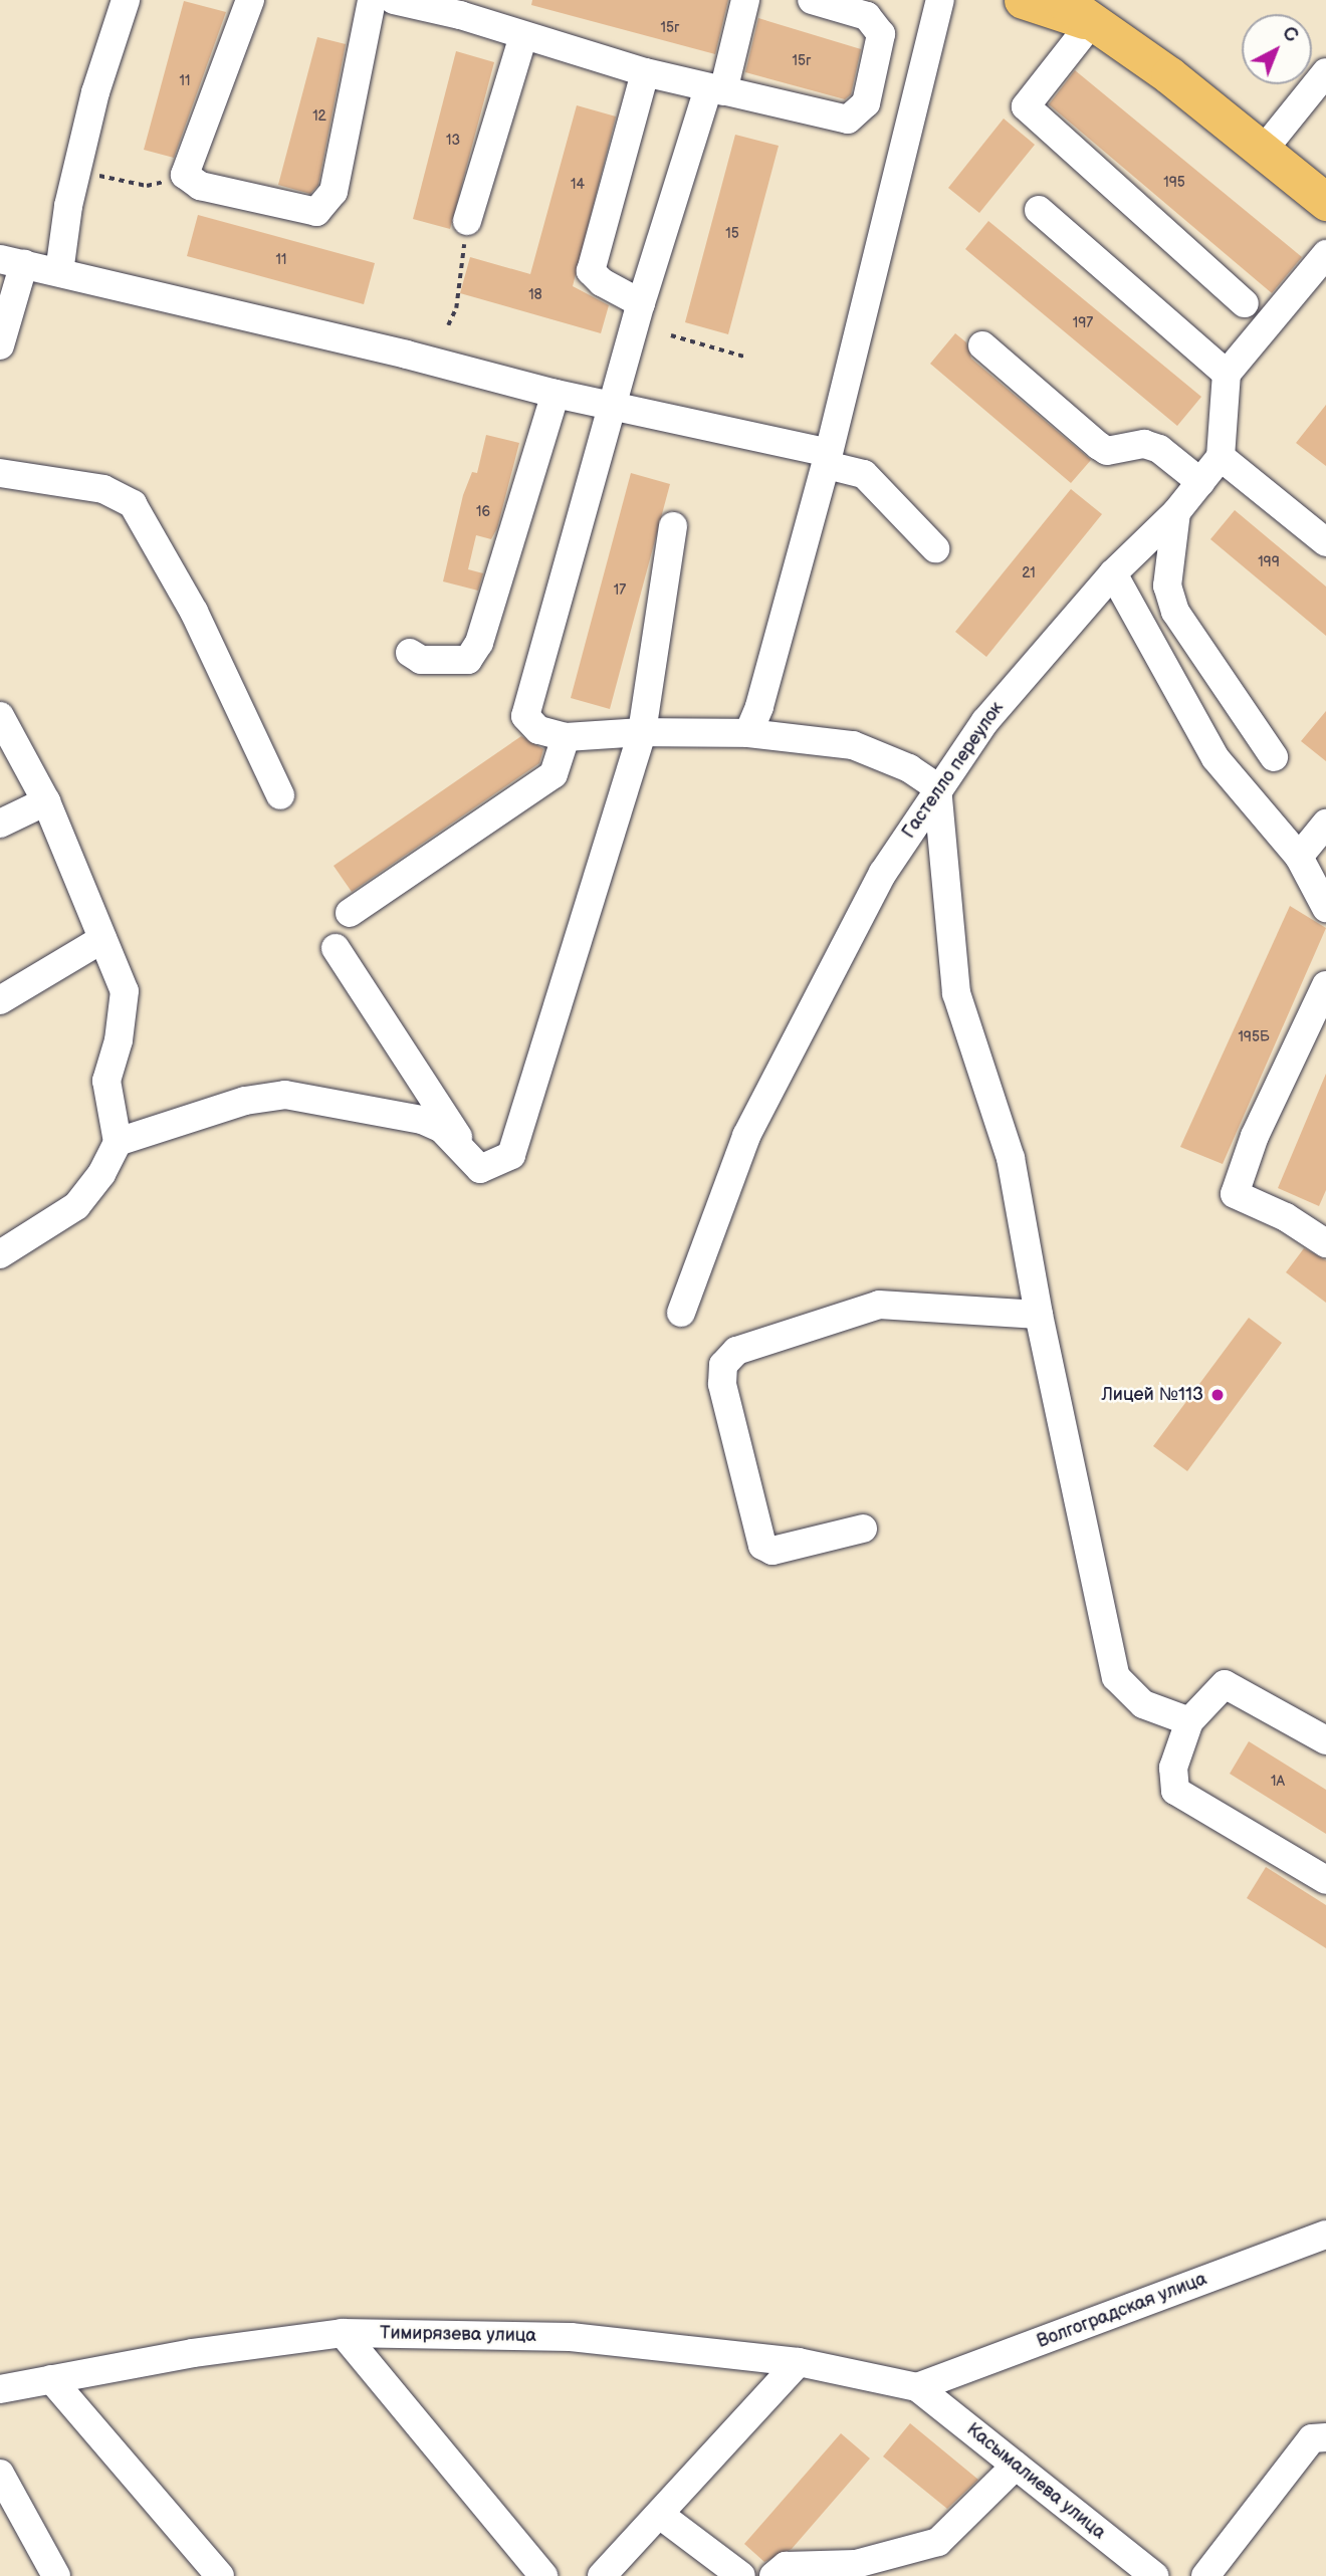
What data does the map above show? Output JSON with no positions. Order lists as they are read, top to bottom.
{
  "streets": {
    "street": [
      "Гастелло переулок",
      "Волгоградская улица",
      "Тимирязева улица",
      "Касымалиева улица"
    ]
  },
  "crossings": [
    ["Волгоградская улица", "Тимирязева улица"],
    ["Волгоградская улица", "Касымалиева улица"],
    ["Тимирязева улица", "Касымалиева улица"]
  ],
  "places": ["Лицей №113"],
  "house_numbers": [
    "15г",
    "15г",
    "11",
    "12",
    "13",
    "195",
    "14",
    "15",
    "11",
    "18",
    "197",
    "16",
    "199",
    "21",
    "17",
    "195Б",
    "1А"
  ],
  "north": "top right"
}
